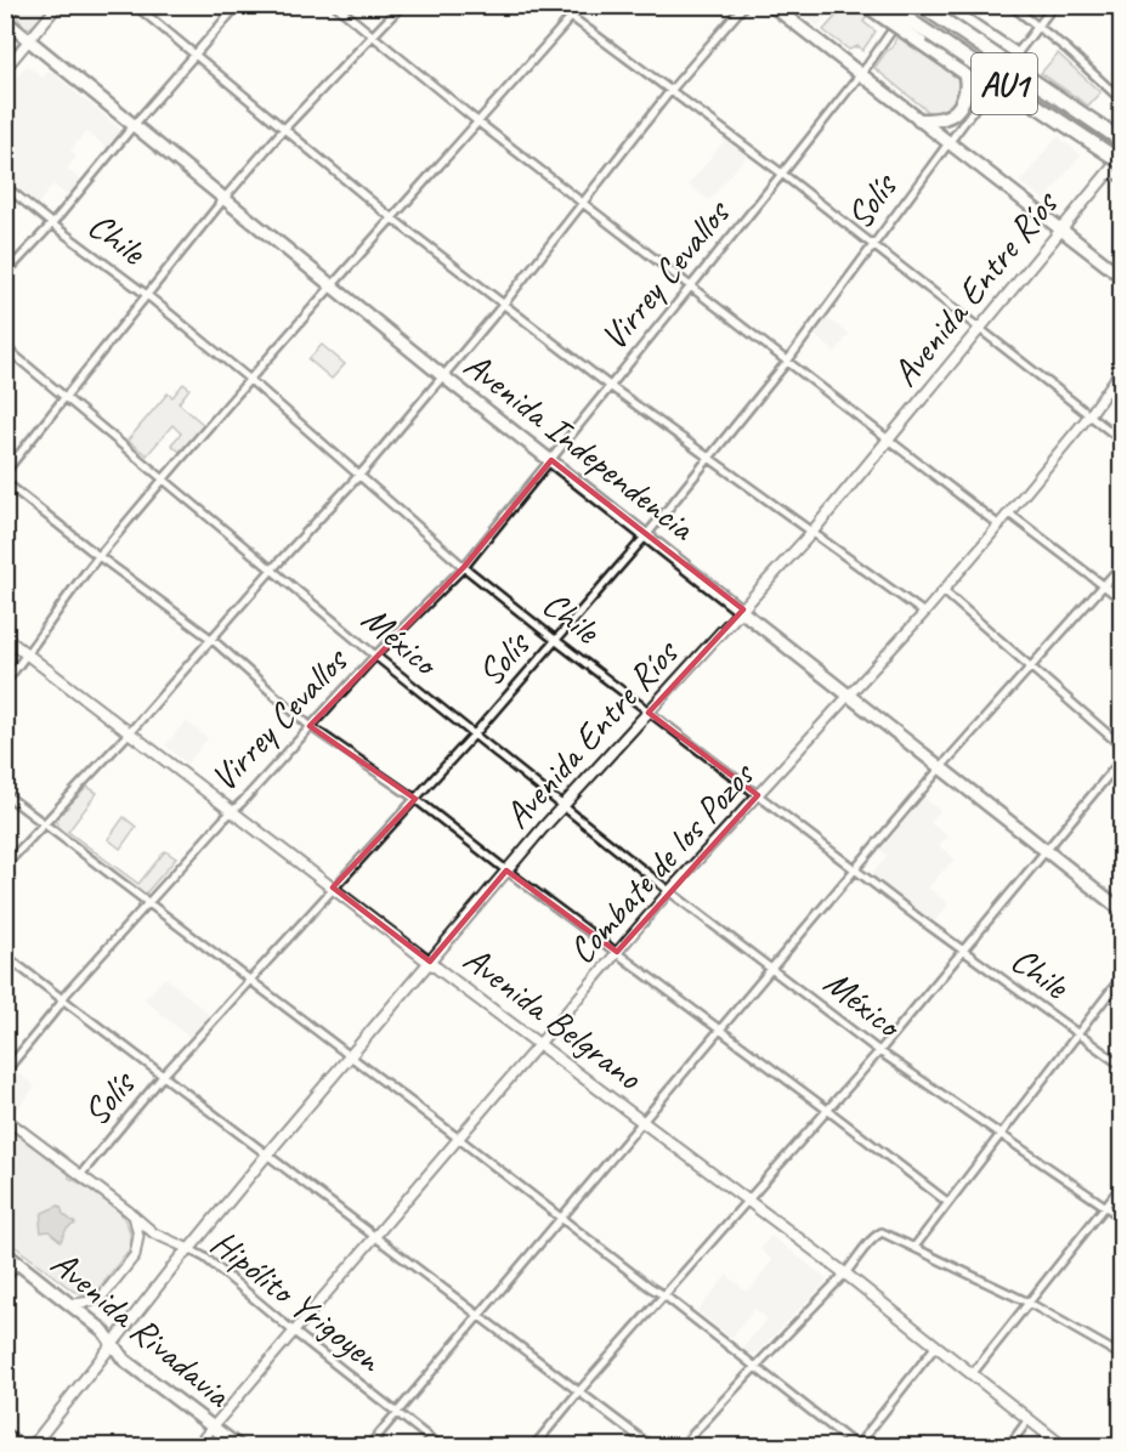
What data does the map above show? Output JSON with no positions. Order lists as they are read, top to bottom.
{
  "streets": {
    "highway": ["AU1"],
    "main road": [
      "Avenida Entre Ríos",
      "Avenida Independencia",
      "Avenida Belgrano",
      "Avenida Rivadavia"
    ],
    "street": [
      "Solís",
      "Chile",
      "Virrey Cevallos",
      "México",
      "Combate de los Pozos",
      "Hipólito Yrigoyen"
    ]
  },
  "crossings": [
    ["AU1", "Avenida Entre Ríos"],
    ["Solís", "Chile"],
    ["Solís", "Avenida Independencia"],
    ["Solís", "México"],
    ["Solís", "Avenida Belgrano"],
    ["Solís", "Hipólito Yrigoyen"],
    ["Chile", "Virrey Cevallos"],
    ["Chile", "Avenida Entre Ríos"],
    ["Chile", "Combate de los Pozos"],
    ["Virrey Cevallos", "Avenida Independencia"],
    ["Virrey Cevallos", "México"],
    ["Virrey Cevallos", "Avenida Belgrano"],
    ["Avenida Entre Ríos", "Avenida Independencia"],
    ["Avenida Entre Ríos", "México"],
    ["Avenida Entre Ríos", "Avenida Belgrano"],
    ["Avenida Entre Ríos", "Hipólito Yrigoyen"],
    ["Avenida Entre Ríos", "Avenida Rivadavia"],
    ["Avenida Independencia", "Combate de los Pozos"],
    ["México", "Combate de los Pozos"],
    ["Combate de los Pozos", "Avenida Belgrano"],
    ["Combate de los Pozos", "Hipólito Yrigoyen"],
    ["Combate de los Pozos", "Avenida Rivadavia"]
  ]
}
